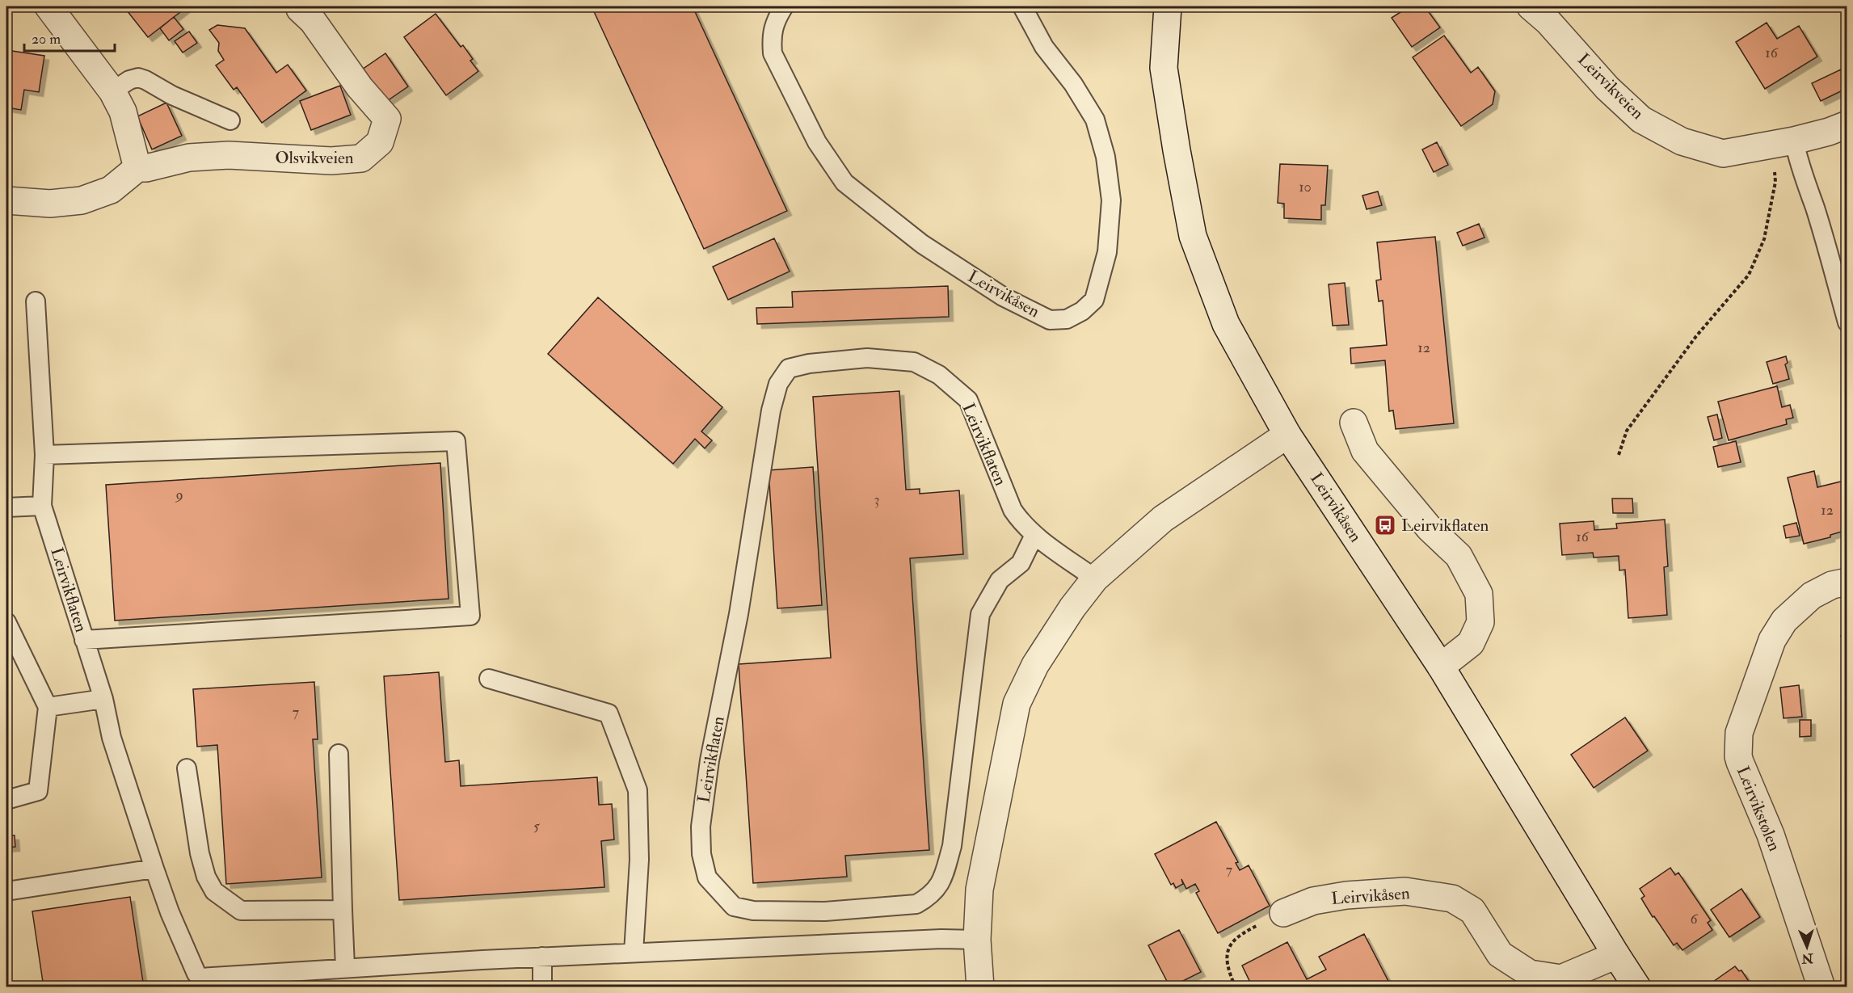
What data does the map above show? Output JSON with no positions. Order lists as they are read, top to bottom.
{
  "streets": {
    "street": [
      "Leirvikveien",
      "Olsvikveien",
      "Leirvikåsen",
      "Leirvikstølen"
    ],
    "lane": ["Leirvikflaten"]
  },
  "places": {
    "bus stop": ["Leirvikflaten"]
  },
  "house_numbers": [
    "16",
    "10",
    "12",
    "9",
    "3",
    "12",
    "16",
    "7",
    "5",
    "7",
    "6"
  ],
  "scale_bar": "20 m",
  "north": "bottom"
}
